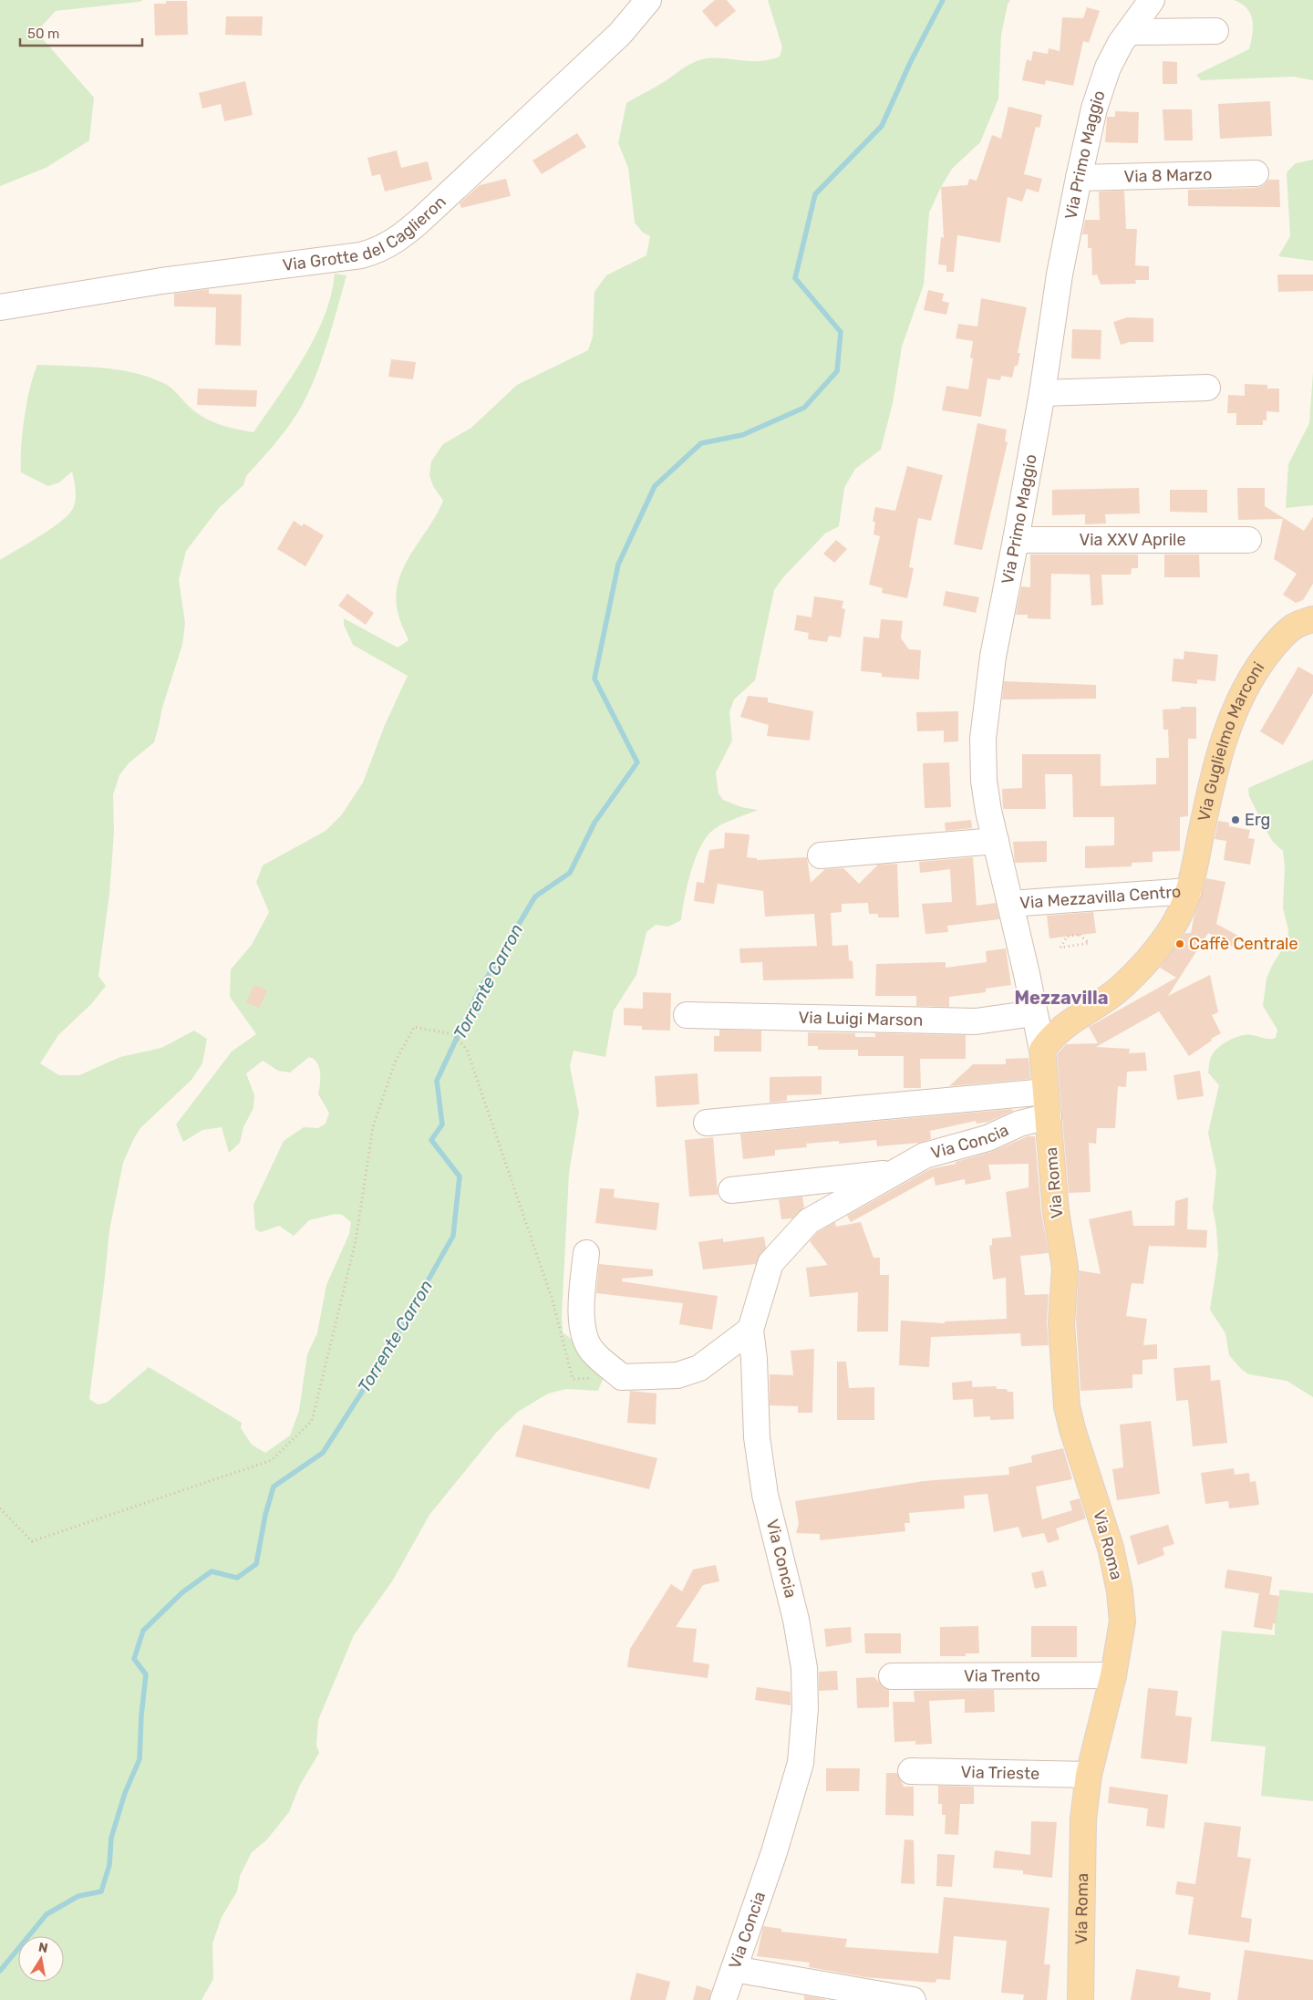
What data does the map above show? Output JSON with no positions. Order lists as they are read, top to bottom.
{
  "streets": {
    "main road": ["Via Guglielmo Marconi", "Via Mezzavilla Centro", "Via Roma"],
    "street": [
      "Via Primo Maggio",
      "Via 8 Marzo",
      "Via Grotte del Caglieron",
      "Via XXV Aprile",
      "Via Luigi Marson",
      "Via Concia",
      "Via Trento",
      "Via Trieste"
    ]
  },
  "crossings": [
    ["Via Primo Maggio", "Via 8 Marzo"],
    ["Via Primo Maggio", "Via XXV Aprile"],
    ["Via Primo Maggio", "Via Mezzavilla Centro"],
    ["Via Primo Maggio", "Via Luigi Marson"],
    ["Via Primo Maggio", "Via Roma"],
    ["Via Guglielmo Marconi", "Via Mezzavilla Centro"],
    ["Via Mezzavilla Centro", "Via Roma"],
    ["Via Concia", "Via Roma"],
    ["Via Roma", "Via Trento"],
    ["Via Roma", "Via Trieste"]
  ],
  "districts": ["Mezzavilla"],
  "water": ["Torrente Carron"],
  "places": ["Erg", "Caffè Centrale"],
  "scale_bar": "50 m",
  "north": "top"
}
